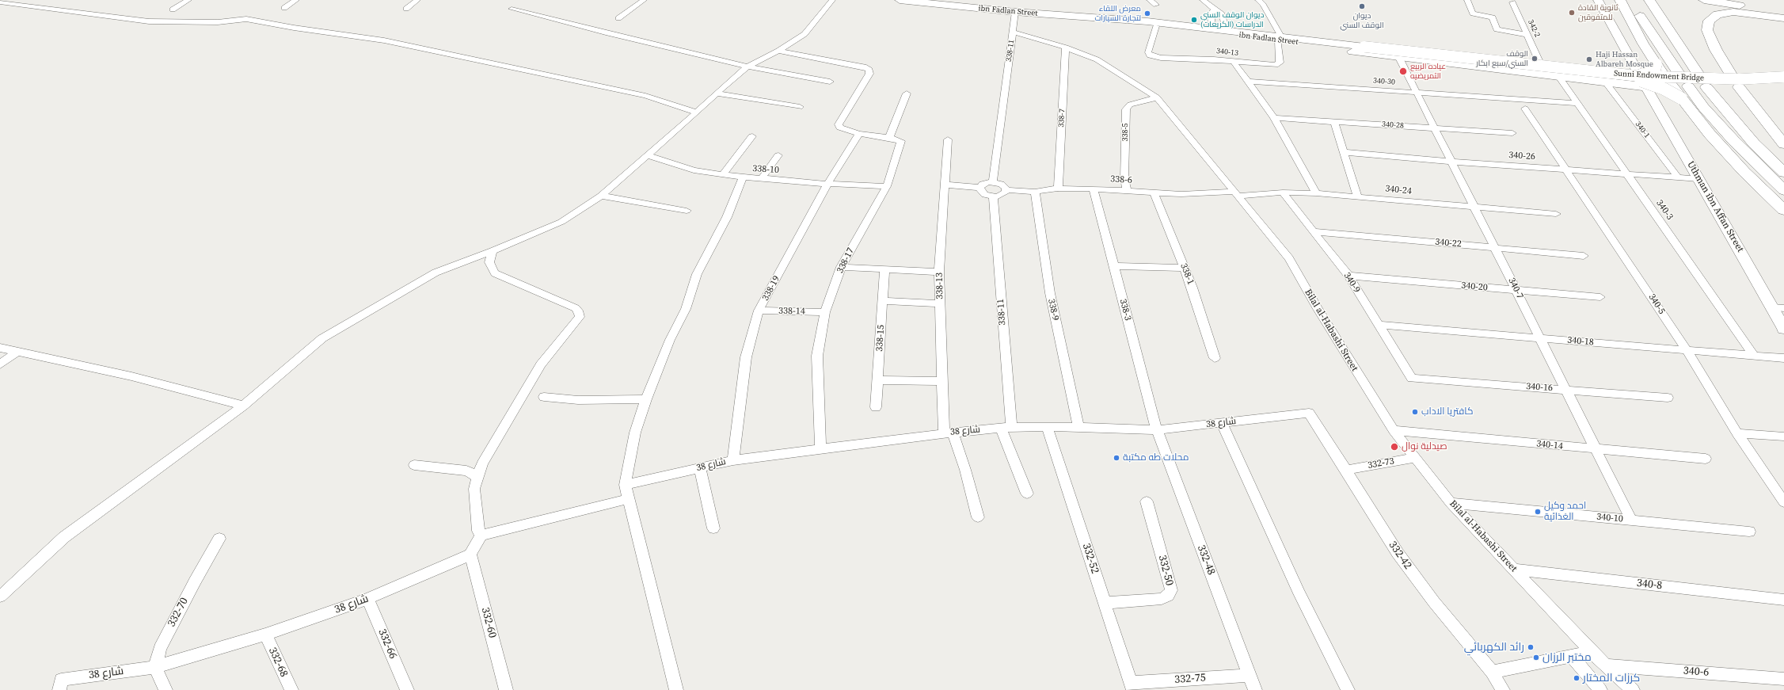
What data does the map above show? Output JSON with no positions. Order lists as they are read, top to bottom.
{
  "streets": {
    "street": [
      "ibn Fadlan Street",
      "342-2",
      "338-11",
      "340-13",
      "Sunni Endowment Bridge",
      "340-30",
      "338-7",
      "340-28",
      "340-1",
      "338-5",
      "340-26",
      "338-10",
      "338-6",
      "340-24",
      "Uthman ibn Affan Street",
      "340-3",
      "340-22",
      "338-17",
      "338-1",
      "340-9",
      "338-13",
      "340-20",
      "338-19",
      "340-7",
      "340-5",
      "338-9",
      "338-3",
      "338-14",
      "Bilal al-Habashi Street",
      "338-15",
      "340-18",
      "340-16",
      "شارع 38",
      "340-14",
      "332-73",
      "340-10",
      "332-42",
      "332-52",
      "332-48",
      "332-50",
      "340-8",
      "332-70",
      "332-60",
      "332-66",
      "332-68",
      "340-6",
      "332-75"
    ]
  },
  "crossings": [
    ["ibn Fadlan Street", "340-13"],
    ["ibn Fadlan Street", "Sunni Endowment Bridge"],
    ["338-11", "Bilal al-Habashi Street"],
    ["338-11", "شارع 38"],
    ["Sunni Endowment Bridge", "Uthman ibn Affan Street"],
    ["340-30", "340-3"],
    ["340-30", "340-7"],
    ["338-7", "338-6"],
    ["338-7", "Bilal al-Habashi Street"],
    ["340-28", "340-7"],
    ["340-1", "340-26"],
    ["338-5", "338-6"],
    ["338-5", "Bilal al-Habashi Street"],
    ["340-26", "Uthman ibn Affan Street"],
    ["340-26", "340-3"],
    ["340-26", "340-7"],
    ["340-26", "340-5"],
    ["338-10", "338-17"],
    ["338-10", "338-19"],
    ["338-6", "340-24"],
    ["338-6", "338-1"],
    ["338-6", "338-9"],
    ["338-6", "338-3"],
    ["338-6", "Bilal al-Habashi Street"],
    ["340-24", "340-9"],
    ["340-24", "340-7"],
    ["340-24", "Bilal al-Habashi Street"],
    ["340-3", "340-18"],
    ["340-22", "340-9"],
    ["340-22", "340-7"],
    ["338-17", "338-14"],
    ["338-17", "شارع 38"],
    ["340-9", "340-20"],
    ["340-9", "340-18"],
    ["340-9", "340-16"],
    ["338-13", "شارع 38"],
    ["340-20", "340-7"],
    ["338-19", "338-14"],
    ["338-19", "شارع 38"],
    ["340-7", "340-18"],
    ["340-7", "340-16"],
    ["340-7", "340-14"],
    ["340-7", "340-10"],
    ["340-5", "340-18"],
    ["338-9", "شارع 38"],
    ["338-3", "شارع 38"],
    ["338-3", "332-48"],
    ["Bilal al-Habashi Street", "340-14"],
    ["Bilal al-Habashi Street", "332-73"],
    ["Bilal al-Habashi Street", "340-10"],
    ["Bilal al-Habashi Street", "340-8"],
    ["Bilal al-Habashi Street", "340-6"],
    ["شارع 38", "332-42"],
    ["شارع 38", "332-52"],
    ["شارع 38", "332-48"],
    ["شارع 38", "332-70"],
    ["شارع 38", "332-60"],
    ["شارع 38", "332-66"],
    ["شارع 38", "332-68"],
    ["332-73", "332-42"],
    ["332-52", "332-50"],
    ["332-52", "332-75"],
    ["332-48", "332-75"]
  ],
  "places": [
    "ديوان الوقف السني",
    "ثانوية القادة للمتفوقين",
    "معرض اللقاء لتجارة السيارات",
    "ديوان الوقف السني الدراسات (الكريعات)",
    "الوقف السني/سبع ابكار",
    "Haji Hassan Albareh Mosque",
    "عياده الربيع التمريضيه",
    "كافتريا الاداب",
    "صيدلية نوال",
    "محلات طه مكتبة",
    "احمد وكيل الغذائية",
    "رائد الكهربائي",
    "مختبر الرزان",
    "كرزات المختار"
  ]
}
